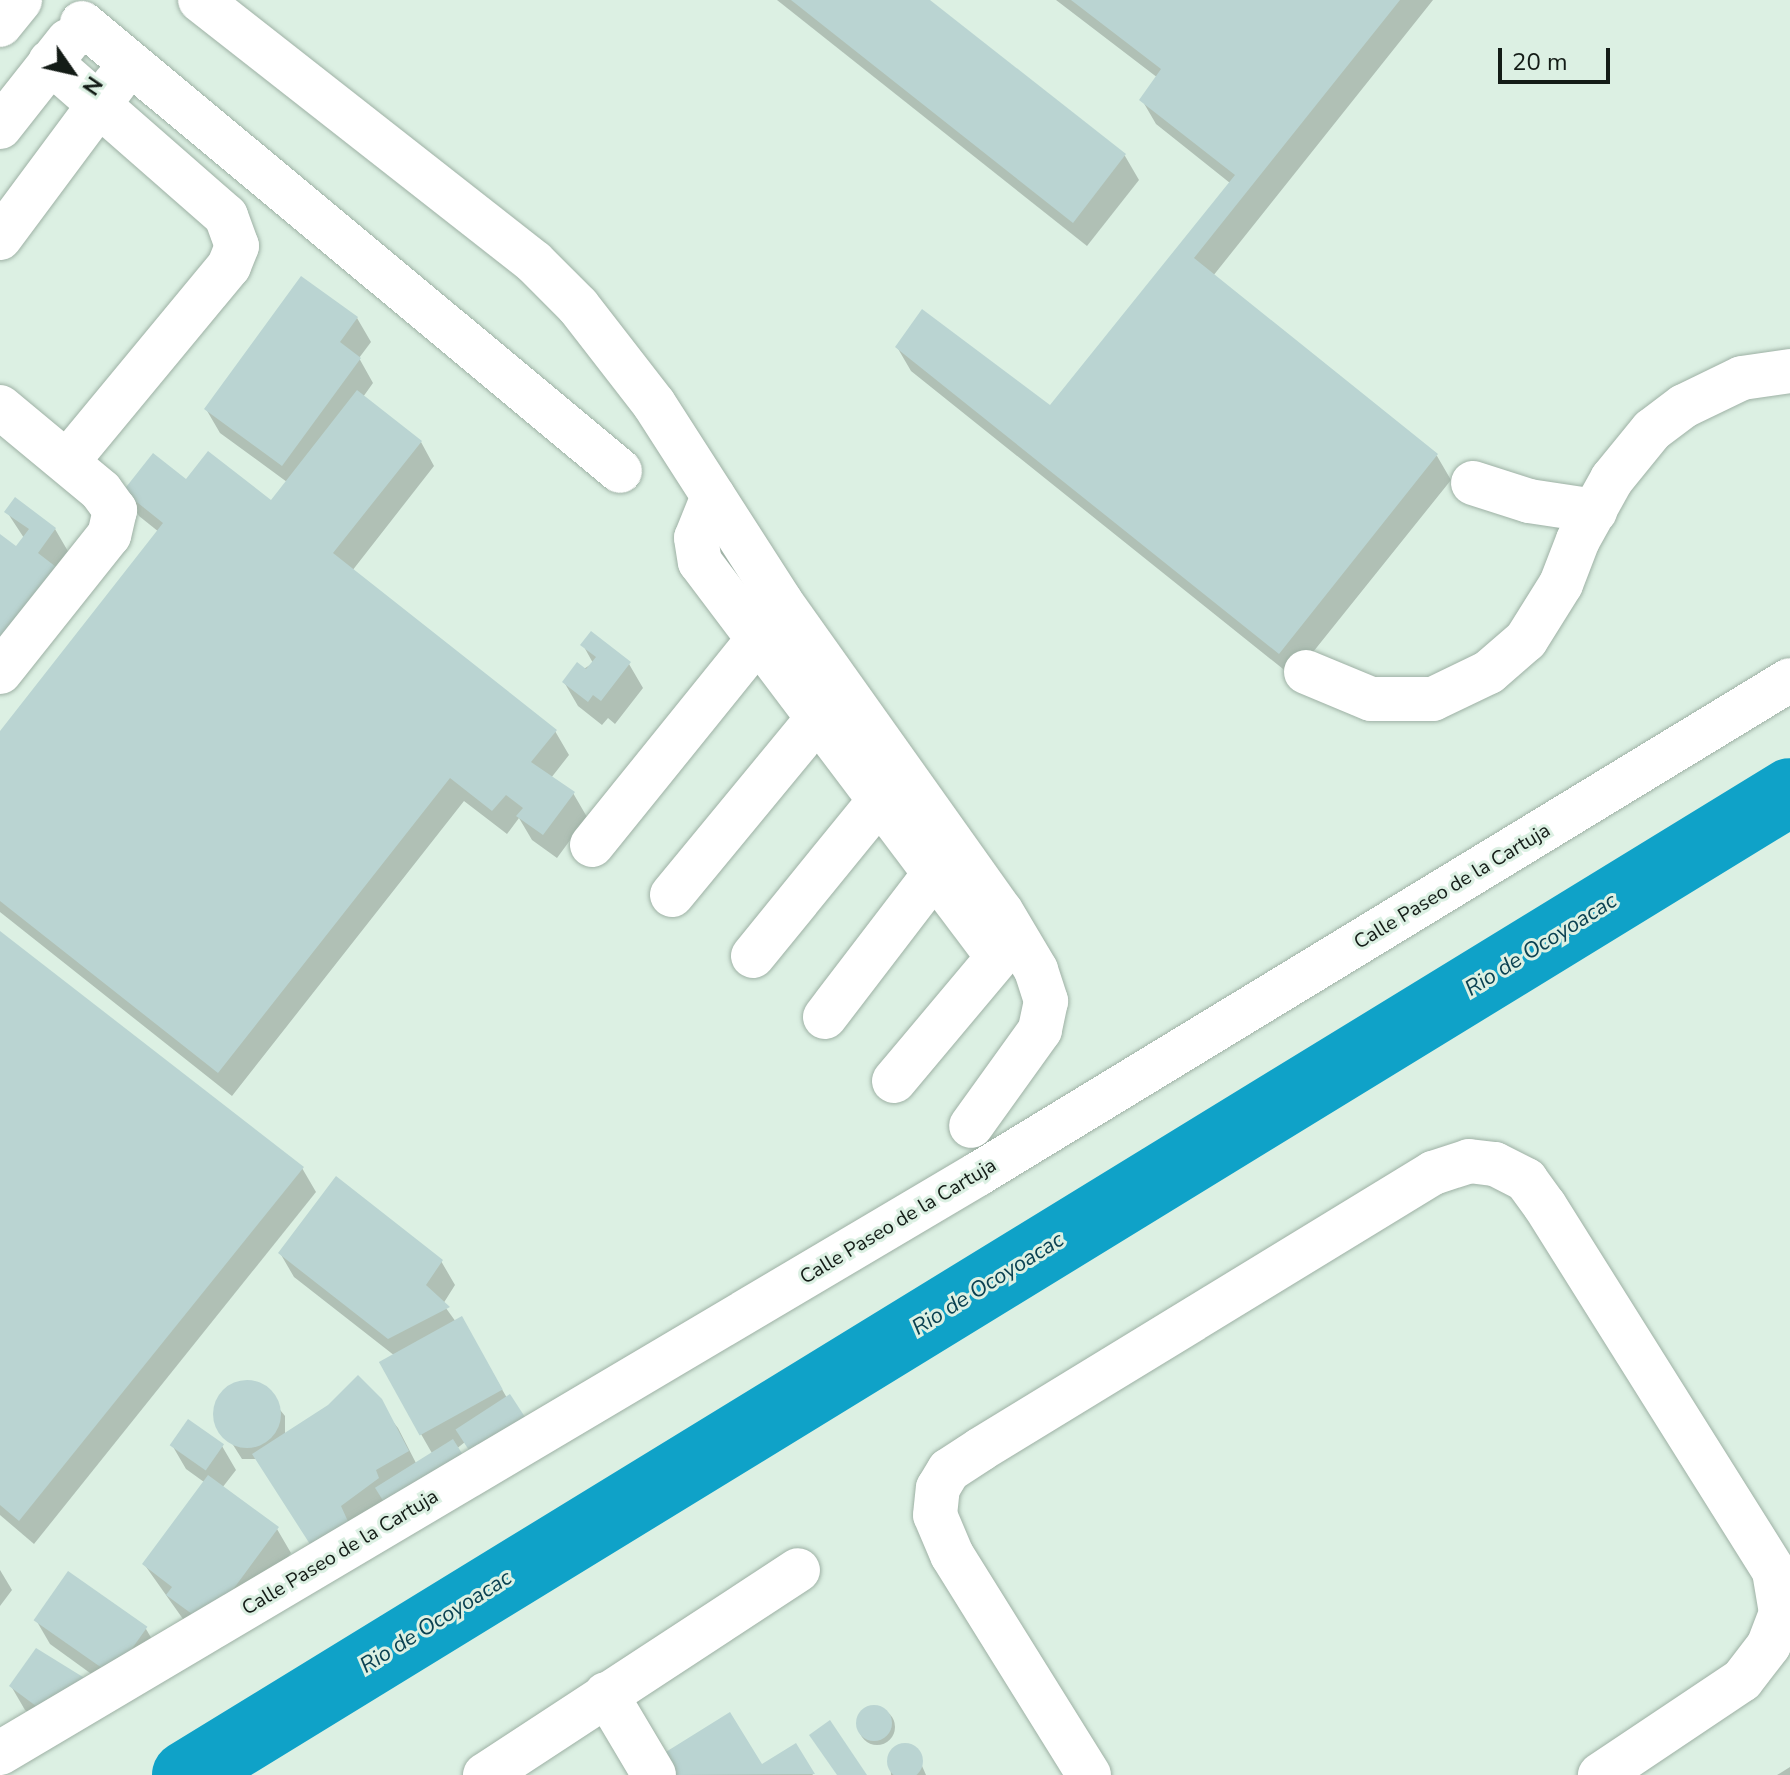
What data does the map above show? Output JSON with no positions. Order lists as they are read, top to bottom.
{
  "streets": {
    "street": ["Calle Paseo de la Cartuja"]
  },
  "water": ["Rio de Ocoyoacac"],
  "scale_bar": "20 m",
  "north": "bottom right"
}
